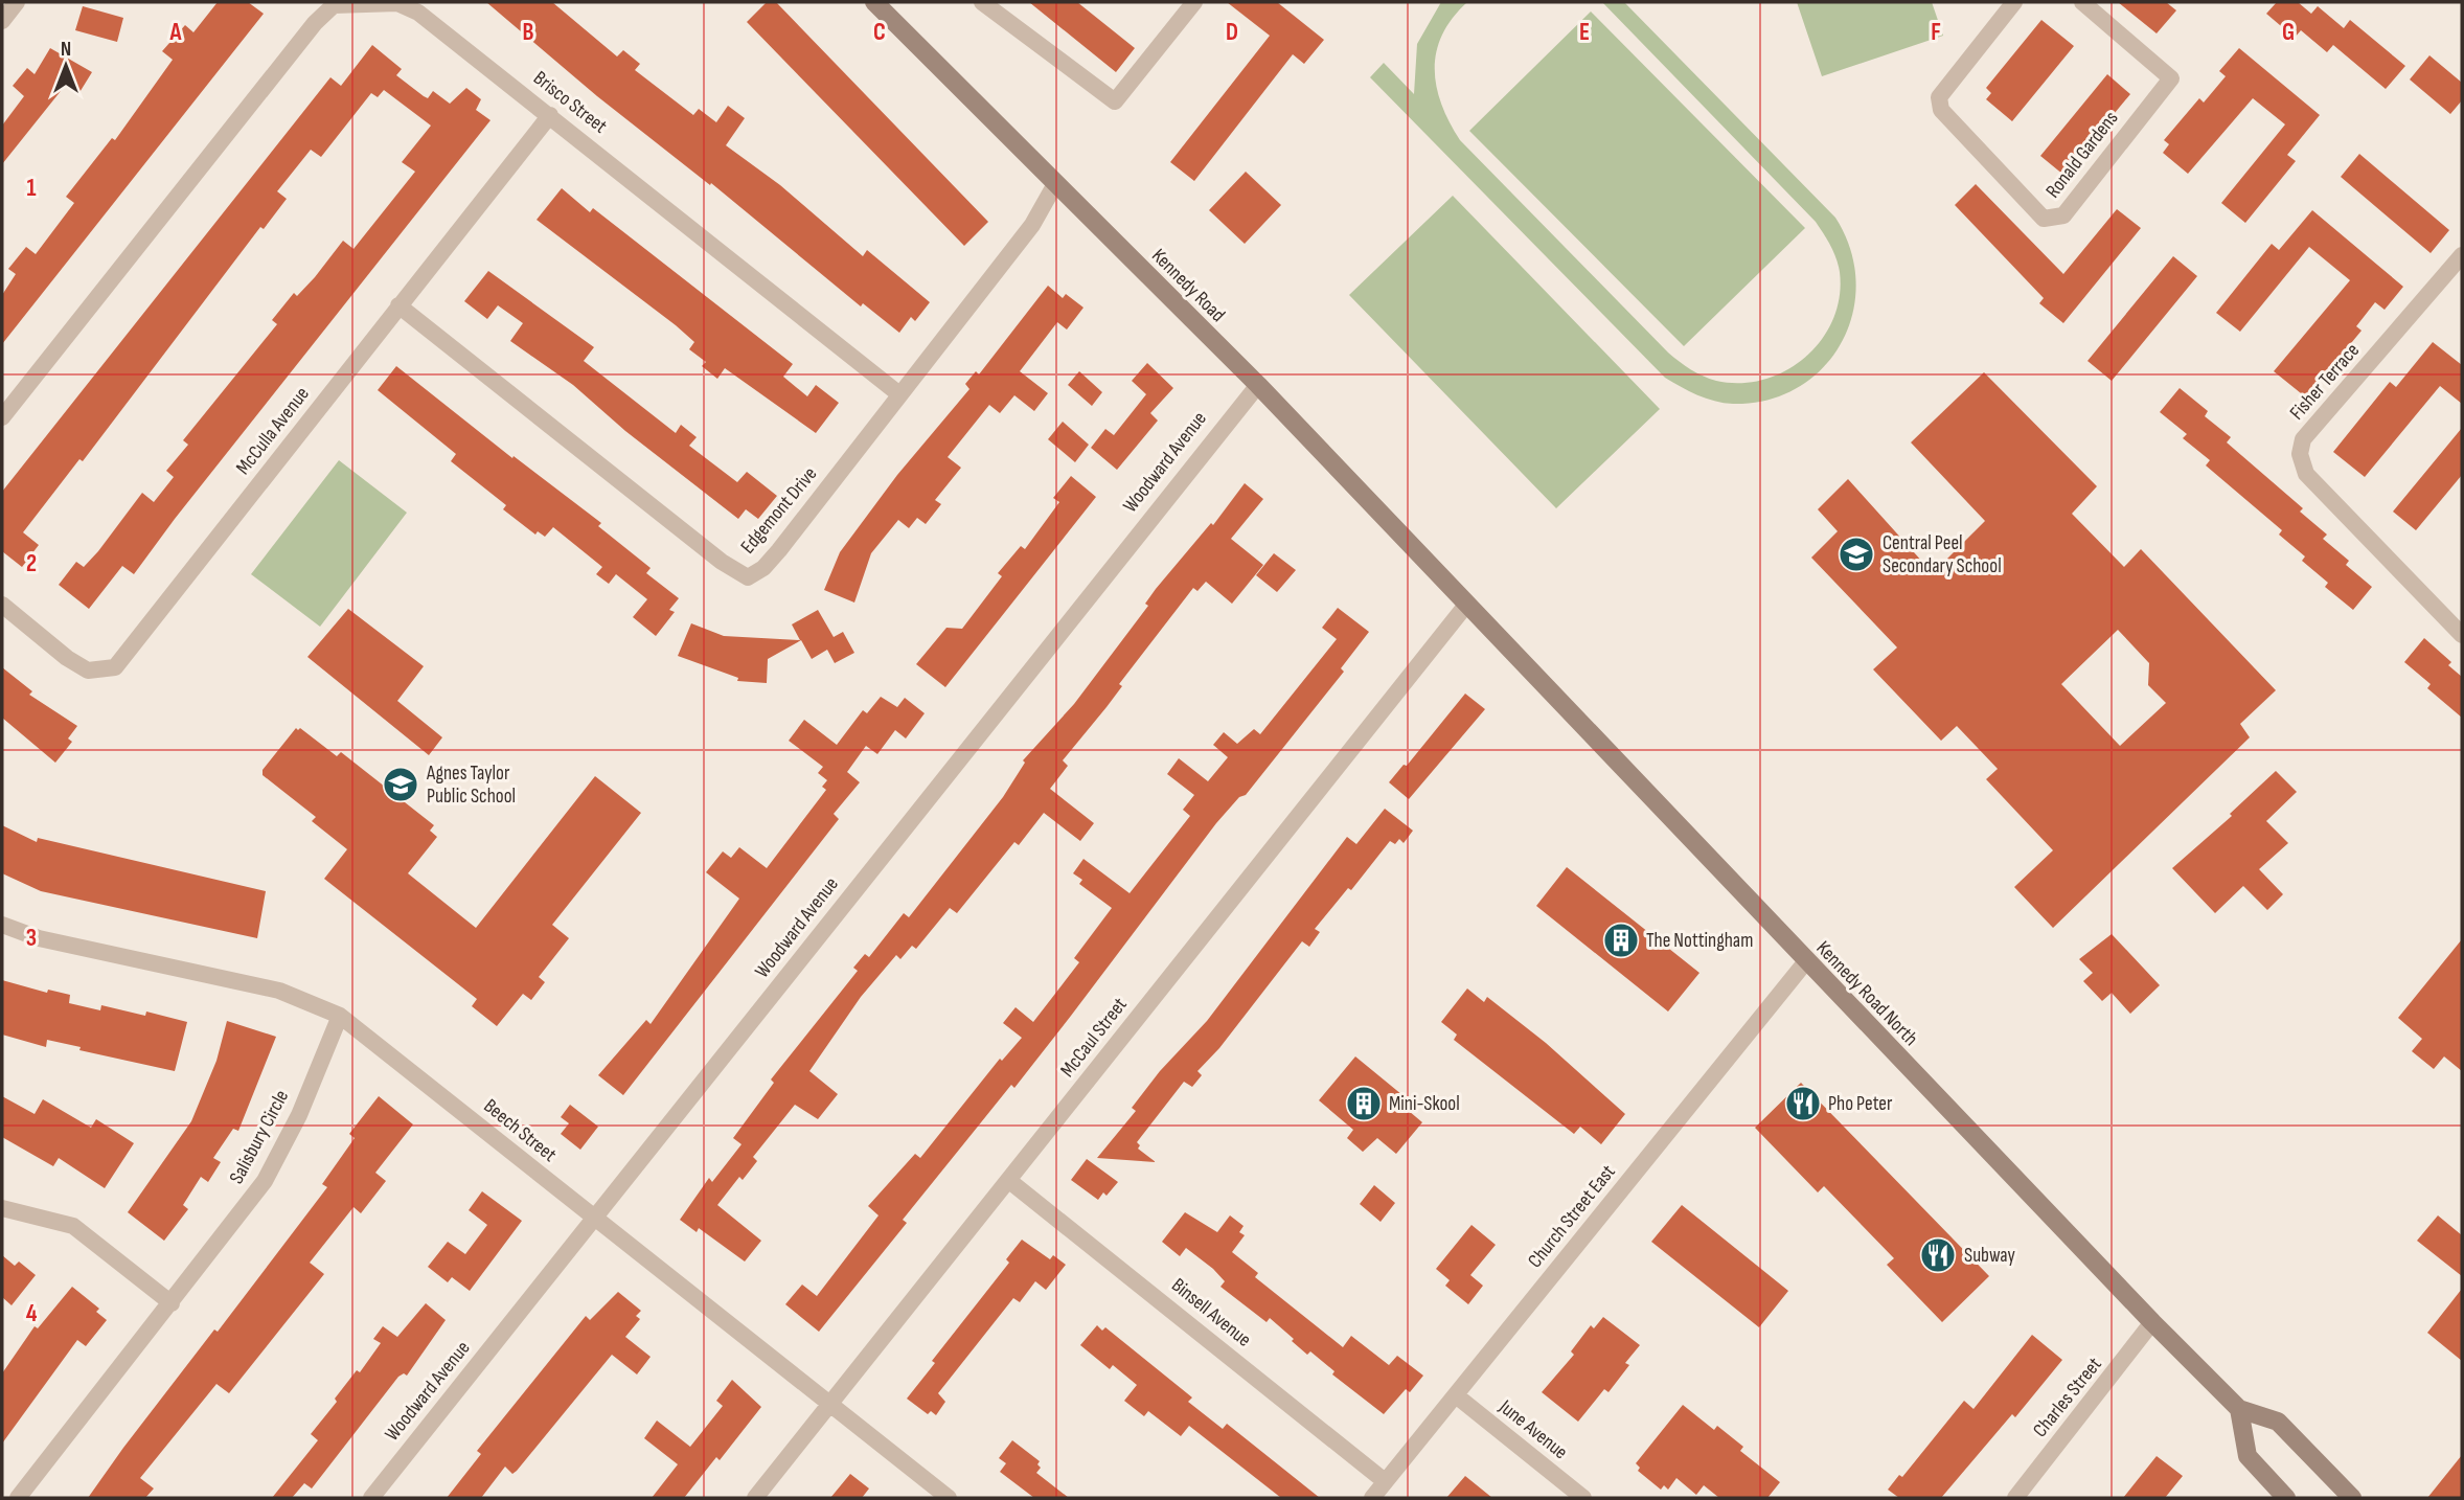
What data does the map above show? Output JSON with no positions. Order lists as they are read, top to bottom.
{
  "streets": {
    "main road": ["Kennedy Road", "Kennedy Road North"],
    "street": [
      "Brisco Street",
      "Ronald Gardens",
      "Fisher Terrace",
      "McCulla Avenue",
      "Woodward Avenue",
      "Edgemont Drive",
      "McCaul Street",
      "Beech Street",
      "Salisbury Circle",
      "Church Street East",
      "Binsell Avenue",
      "Charles Street",
      "June Avenue"
    ]
  },
  "crossings": [
    ["Brisco Street", "McCulla Avenue"],
    ["Brisco Street", "Edgemont Drive"],
    ["Kennedy Road", "Woodward Avenue"],
    ["Kennedy Road", "Edgemont Drive"],
    ["Kennedy Road", "Kennedy Road North"],
    ["Kennedy Road", "McCaul Street"],
    ["McCulla Avenue", "Edgemont Drive"],
    ["Woodward Avenue", "Beech Street"],
    ["Kennedy Road North", "McCaul Street"],
    ["Kennedy Road North", "Church Street East"],
    ["Kennedy Road North", "Charles Street"],
    ["McCaul Street", "Beech Street"],
    ["McCaul Street", "Binsell Avenue"],
    ["Beech Street", "Salisbury Circle"],
    ["Church Street East", "Binsell Avenue"],
    ["Church Street East", "June Avenue"]
  ],
  "places": {
    "school or university": ["Central Peel Secondary School", "Agnes Taylor Public School"],
    "building": ["The Nottingham", "Mini-Skool"],
    "restaurant": ["Pho Peter", "Subway"]
  },
  "north": "top",
  "grid": {
    "columns": [
      "A",
      "B",
      "C",
      "D",
      "E",
      "F",
      "G"
    ],
    "rows": [
      "1",
      "2",
      "3",
      "4"
    ]
  }
}
